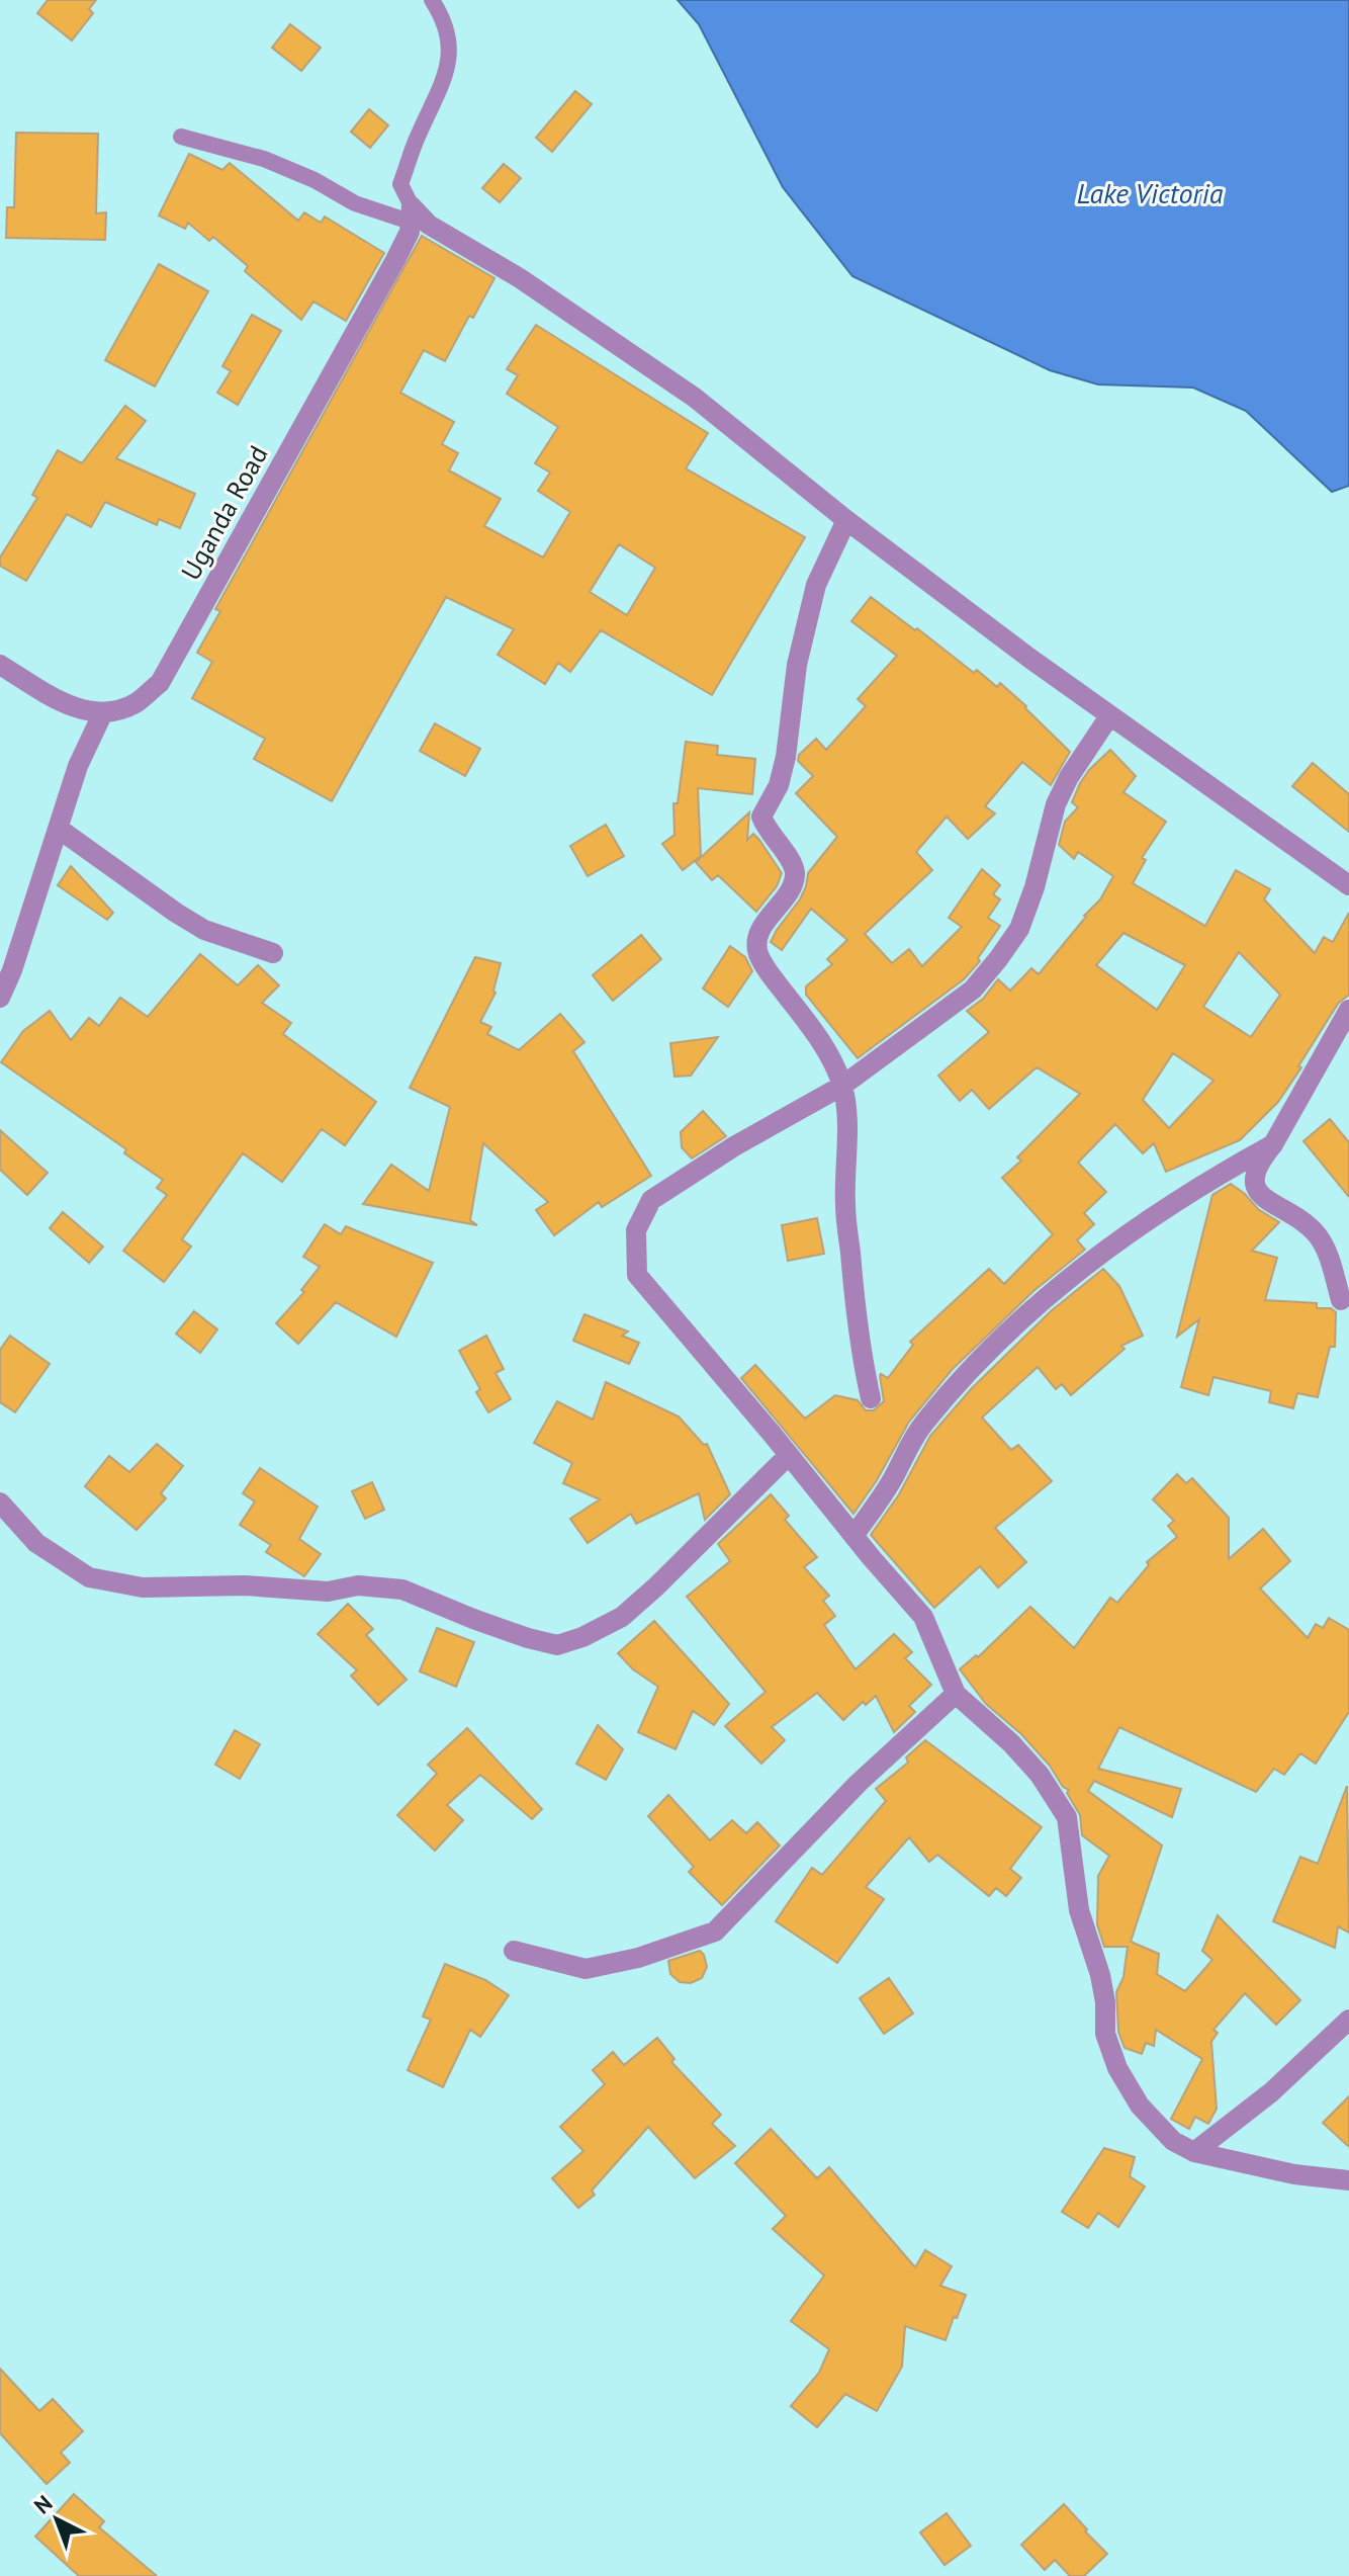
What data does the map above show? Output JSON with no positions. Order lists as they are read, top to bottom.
{
  "streets": {
    "street": ["Uganda Road"]
  },
  "water": ["Lake Victoria"],
  "north": "top left"
}
